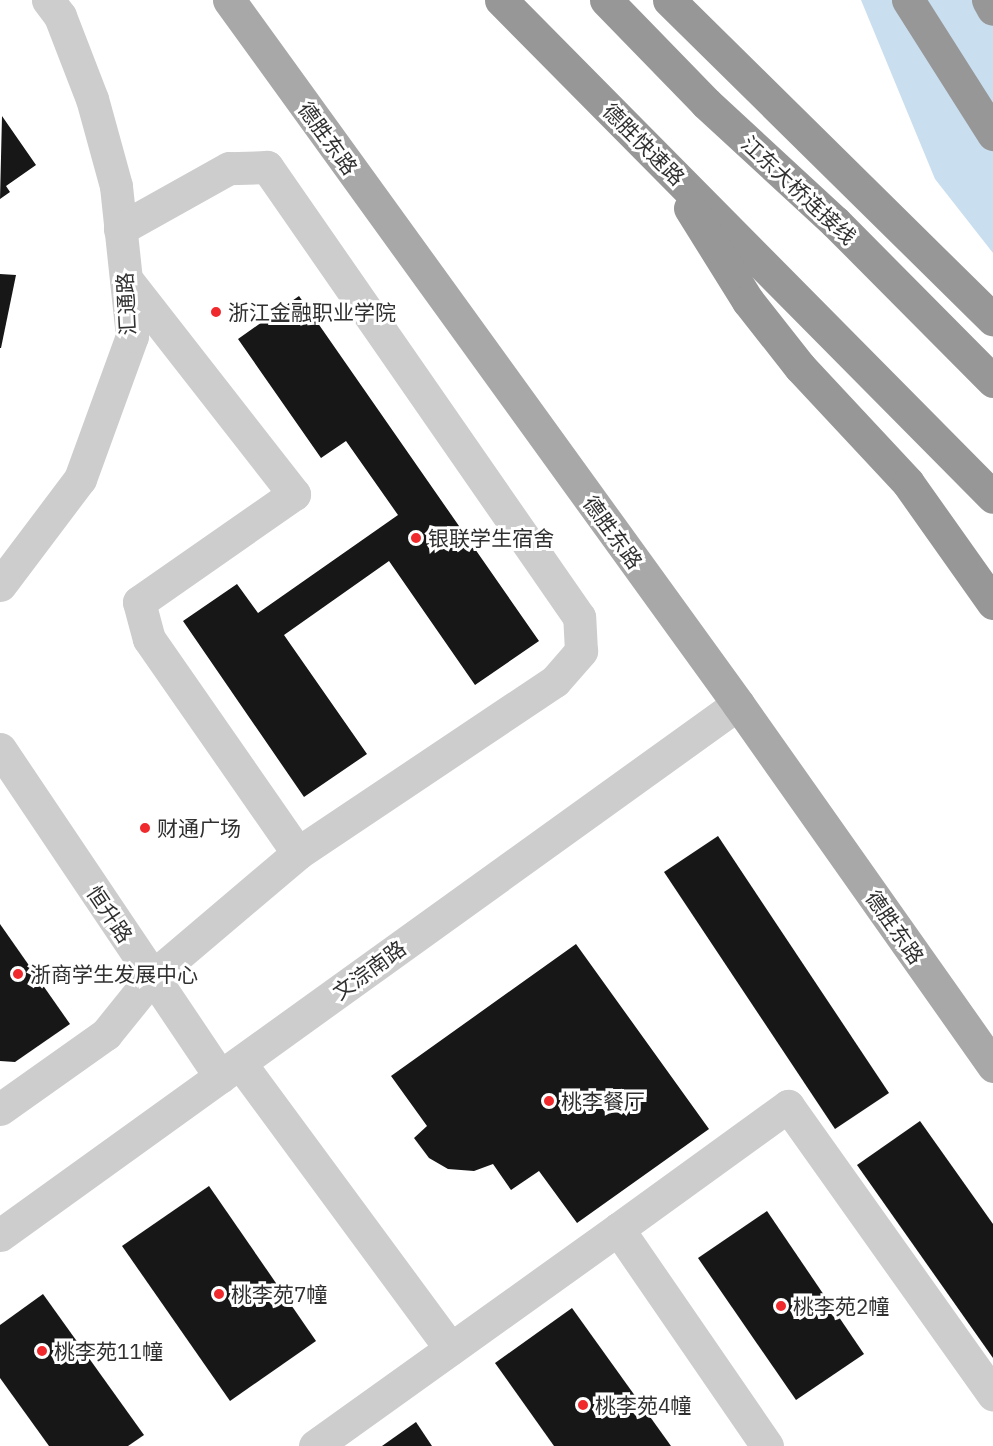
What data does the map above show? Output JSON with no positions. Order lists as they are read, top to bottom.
{
  "streets": {
    "highway": ["德胜快速路", "江东大桥连接线"],
    "main road": ["德胜东路"],
    "street": ["汇通路", "恒升路", "文淙南路"]
  },
  "crossings": [
    ["德胜东路", "文淙南路"],
    ["恒升路", "文淙南路"]
  ],
  "places": [
    "浙江金融职业学院",
    "银联学生宿舍",
    "财通广场",
    "浙商学生发展中心",
    "桃李餐厅",
    "桃李苑7幢",
    "桃李苑2幢",
    "桃李苑11幢",
    "桃李苑4幢"
  ]
}
